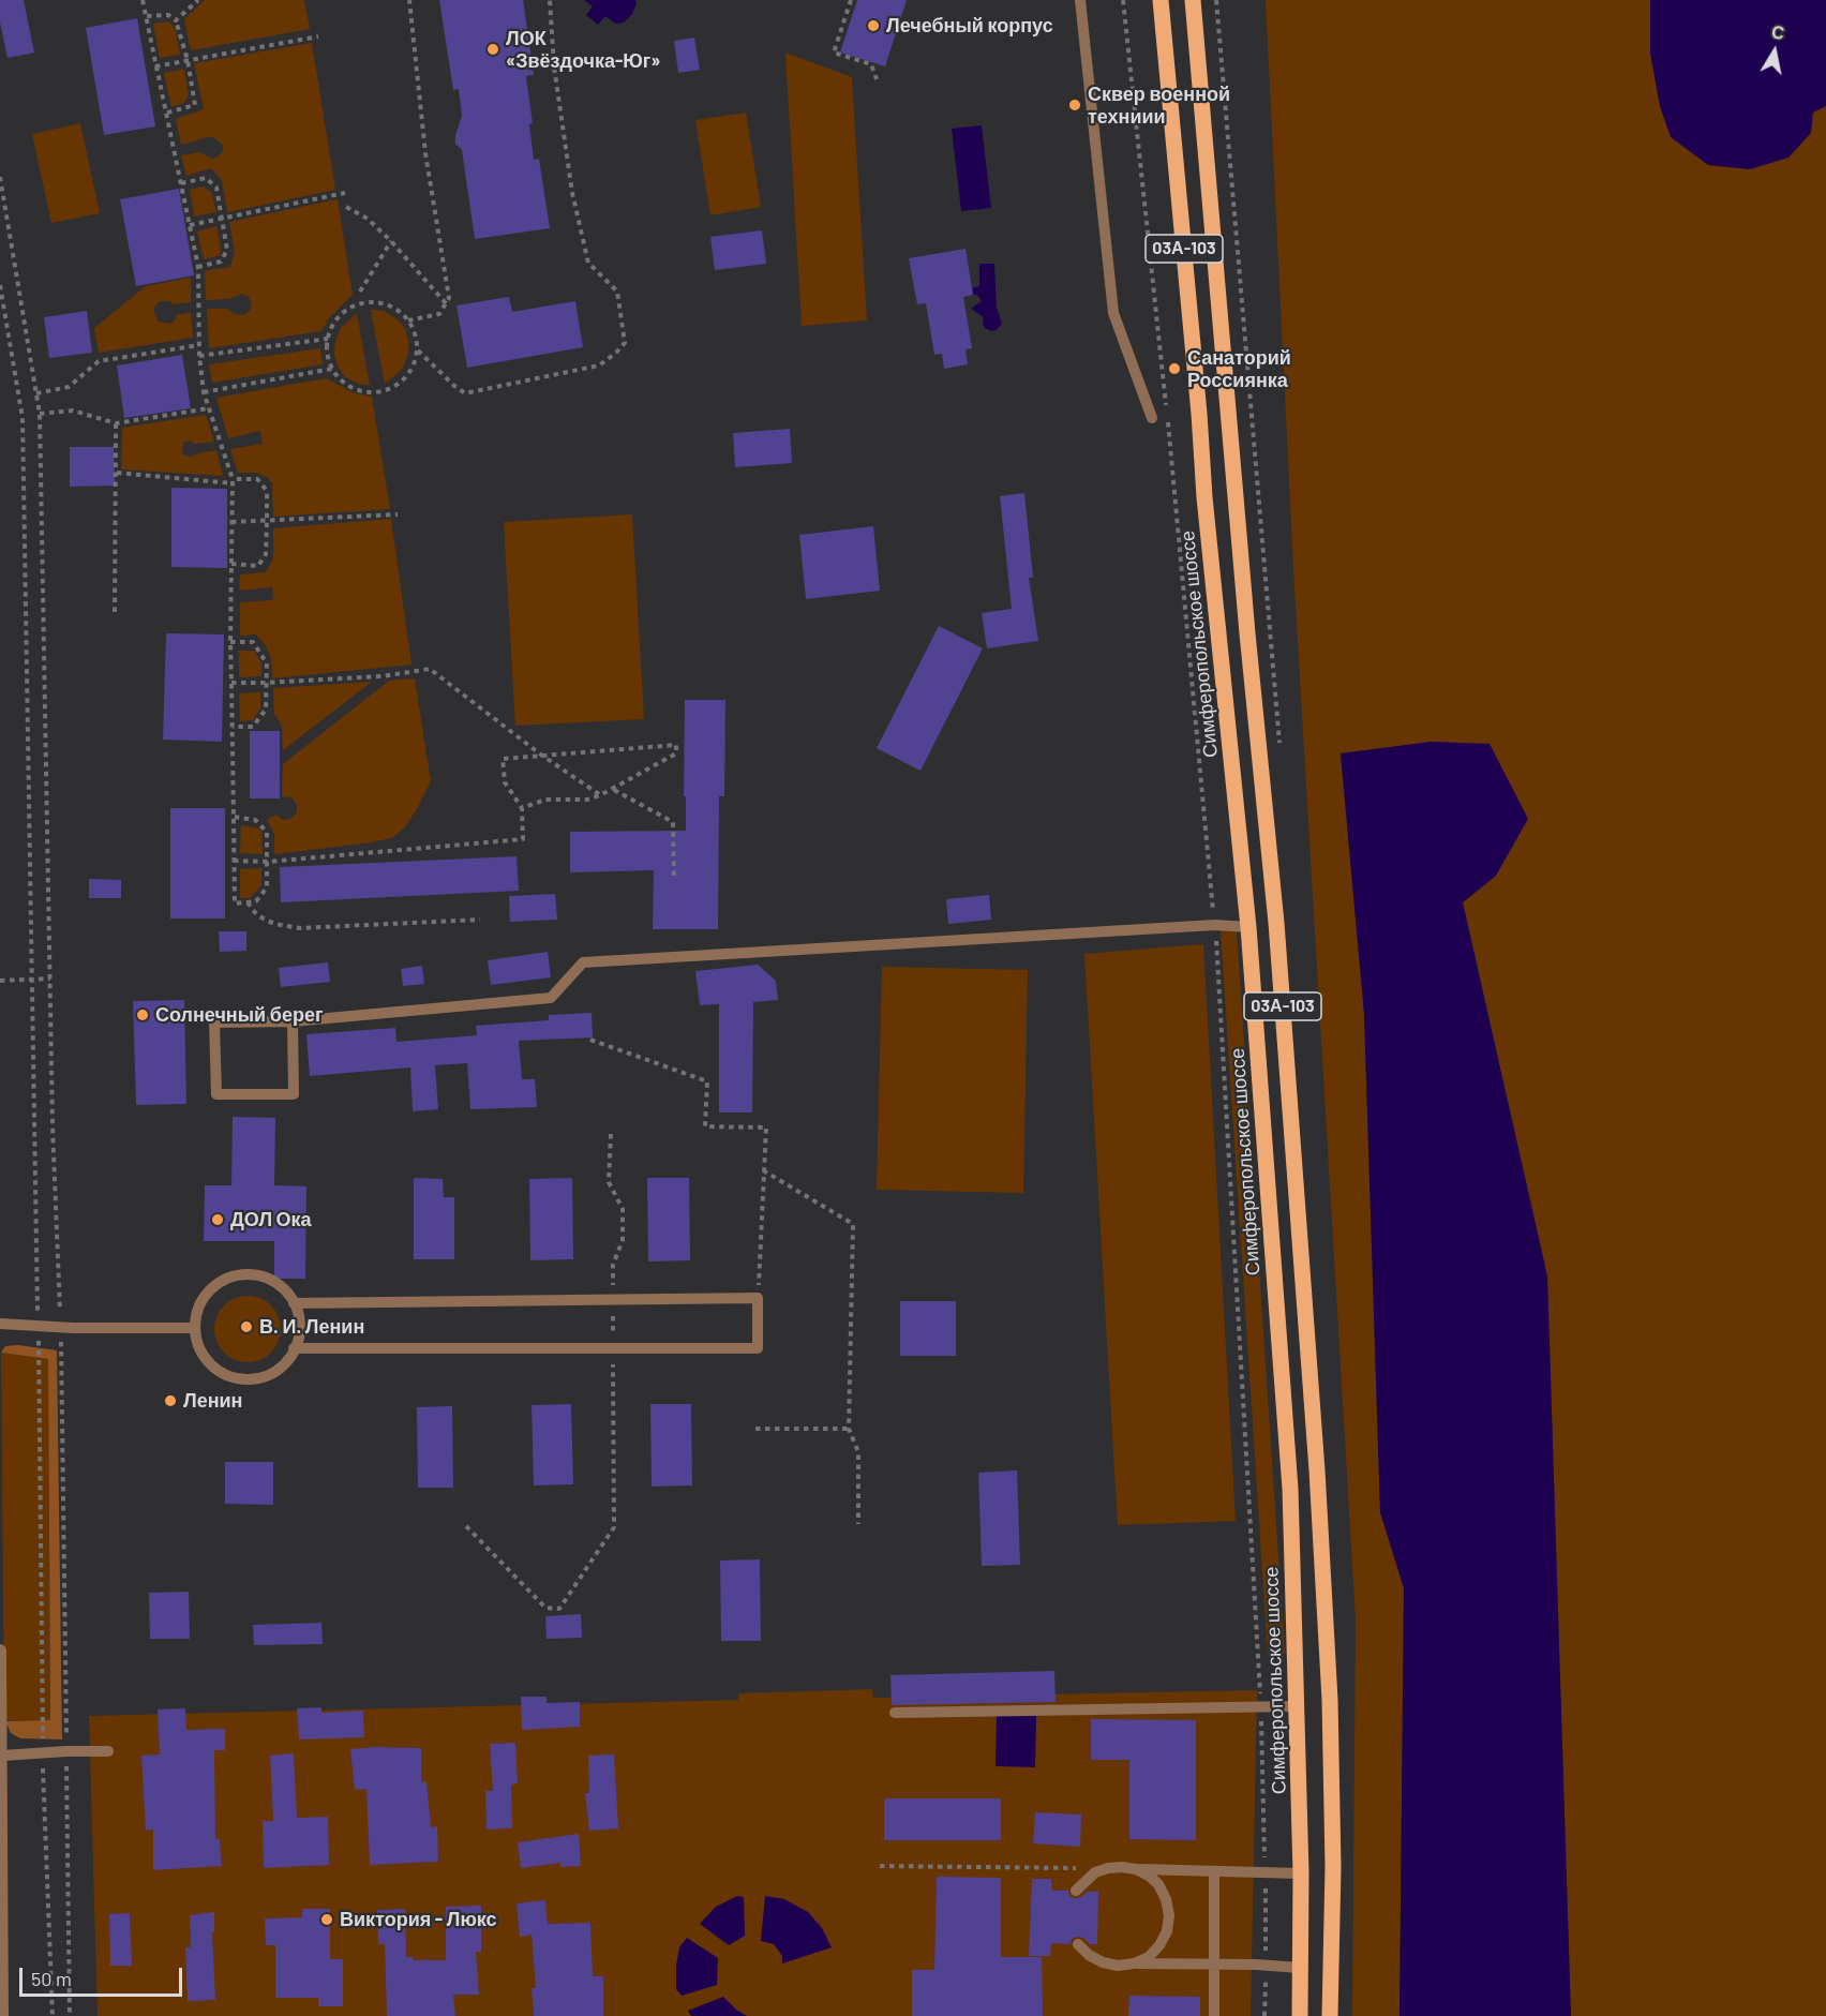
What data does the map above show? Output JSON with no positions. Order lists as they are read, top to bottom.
{
  "streets": {
    "main road": ["03А-103", "Симферопольское шоссе"]
  },
  "places": [
    "Лечебный корпус",
    "ЛОК «Звёздочка-Юг»",
    "Сквер военной техниии",
    "Санаторий Россиянка",
    "Солнечный берег",
    "ДОЛ Ока",
    "В. И. Ленин",
    "Ленин",
    "Виктория - Люкс"
  ],
  "scale_bar": "50 m",
  "north": "top"
}
